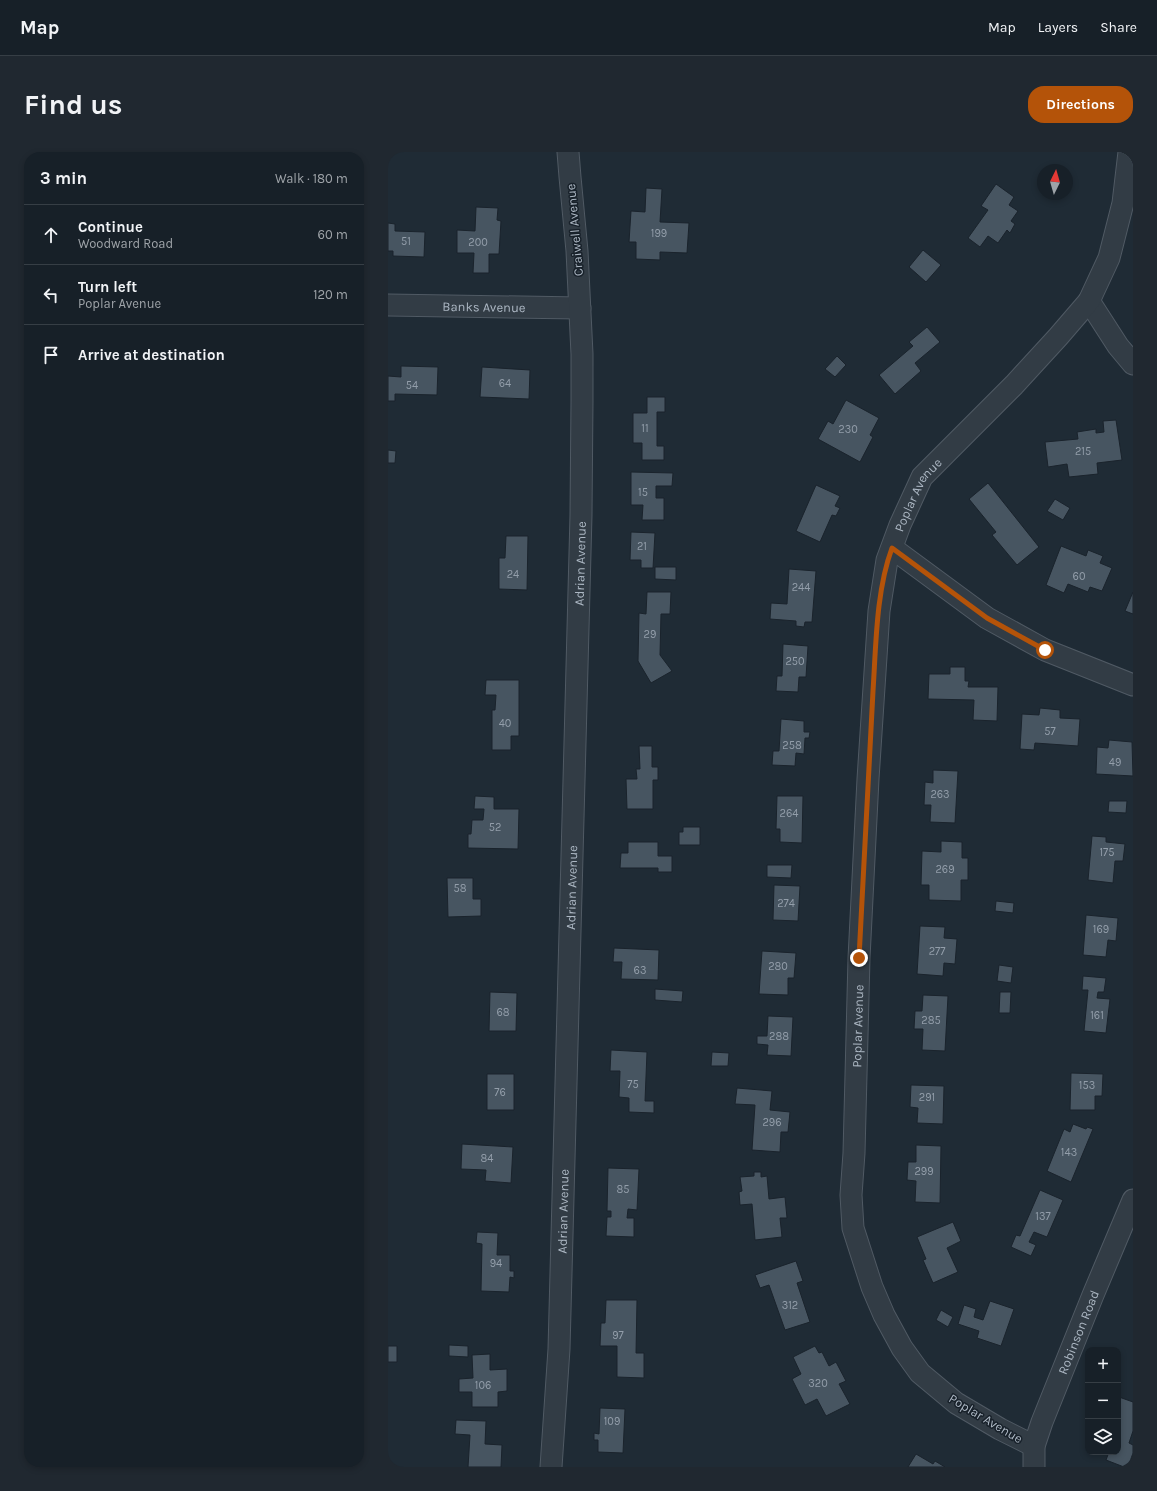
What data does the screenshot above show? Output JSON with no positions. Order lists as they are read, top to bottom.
{
  "streets": {
    "street": [
      "Craiwell Avenue",
      "Banks Avenue",
      "Poplar Avenue",
      "Adrian Avenue",
      "Robinson Road"
    ]
  },
  "crossings": [
    ["Craiwell Avenue", "Banks Avenue"],
    ["Craiwell Avenue", "Adrian Avenue"],
    ["Banks Avenue", "Adrian Avenue"],
    ["Poplar Avenue", "Robinson Road"]
  ],
  "house_numbers": [
    "199",
    "51",
    "200",
    "64",
    "54",
    "11",
    "230",
    "215",
    "15",
    "21",
    "24",
    "60",
    "244",
    "29",
    "250",
    "40",
    "57",
    "258",
    "49",
    "263",
    "264",
    "52",
    "175",
    "269",
    "58",
    "274",
    "169",
    "277",
    "280",
    "63",
    "68",
    "161",
    "285",
    "288",
    "75",
    "153",
    "76",
    "291",
    "296",
    "143",
    "84",
    "299",
    "85",
    "137",
    "94",
    "312",
    "97",
    "320",
    "106",
    "109"
  ],
  "north": "top",
  "page": {
    "header": "Map",
    "nav": ["Map", "Layers", "Share"],
    "buttons": "Directions",
    "title": "Find us",
    "heading": ["3 min", "Walk · 180 m"],
    "list": [
      ["Continue", "Woodward Road", "60 m"],
      ["Turn left", "Poplar Avenue", "120 m"],
      "Arrive at destination"
    ],
    "map_buttons": ["+", "−"]
  }
}
